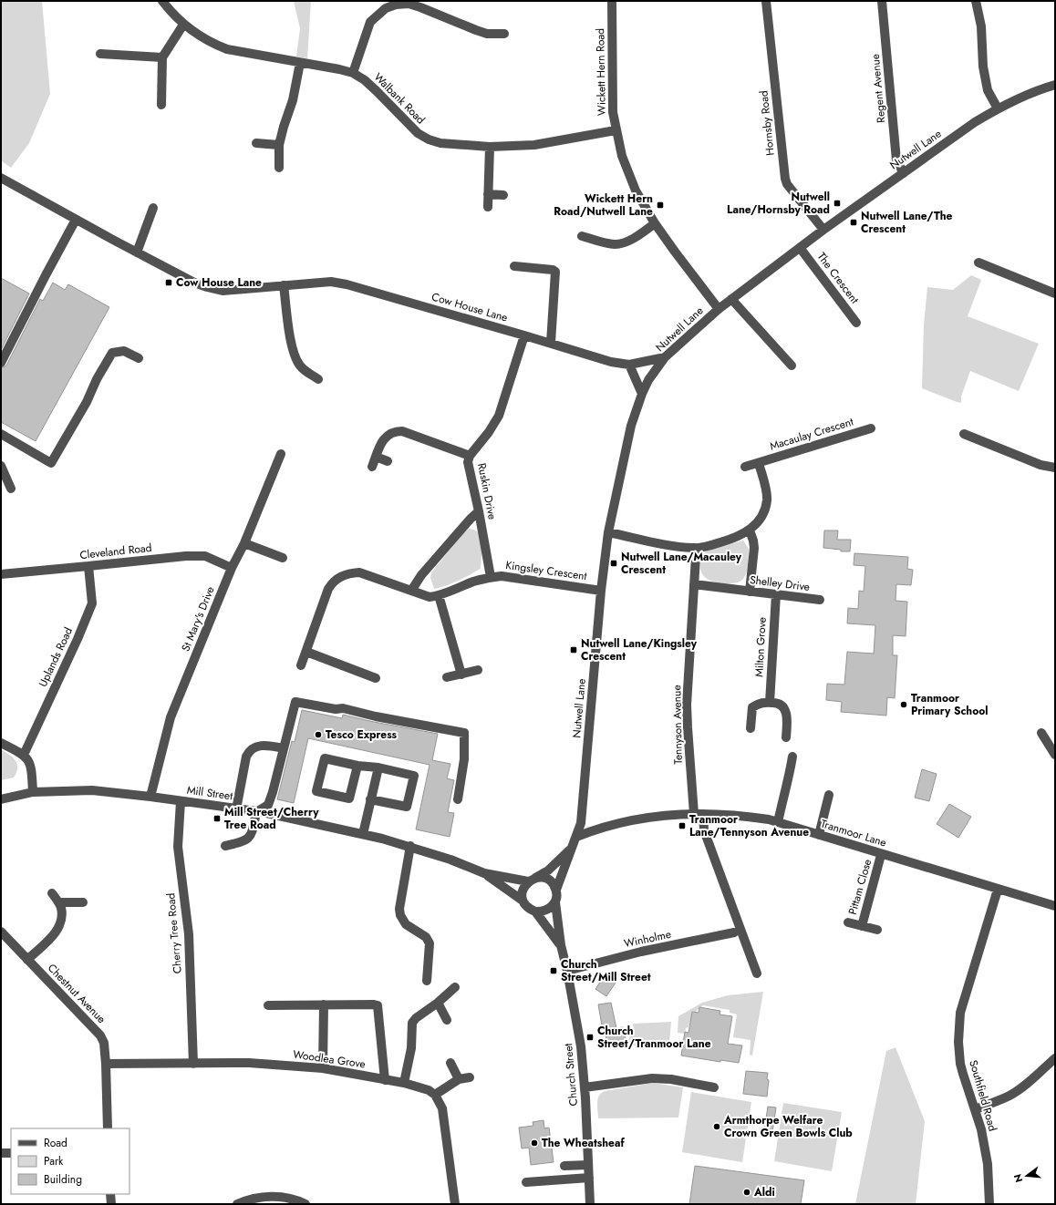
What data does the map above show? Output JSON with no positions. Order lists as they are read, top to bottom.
{
  "streets": {
    "street": [
      "Wickett Hern Road",
      "Regent Avenue",
      "Walbank Road",
      "Hornsby Road",
      "Nutwell Lane",
      "The Crescent",
      "Cow House Lane",
      "Macaulay Crescent",
      "Ruskin Drive",
      "Cleveland Road",
      "Kingsley Crescent",
      "Shelley Drive",
      "St Mary's Drive",
      "Milton Grove",
      "Uplands Road",
      "Tennyson Avenue",
      "Mill Street",
      "Tranmoor Lane",
      "Pittam Close",
      "Cherry Tree Road",
      "Winholme",
      "Chestnut Avenue",
      "Woodlea Grove",
      "Church Street",
      "Southfield Road"
    ]
  },
  "crossings": [
    ["Wickett Hern Road", "Walbank Road"],
    ["Wickett Hern Road", "Nutwell Lane"],
    ["Regent Avenue", "Nutwell Lane"],
    ["Hornsby Road", "Nutwell Lane"],
    ["Nutwell Lane", "The Crescent"],
    ["Nutwell Lane", "Cow House Lane"],
    ["Nutwell Lane", "Kingsley Crescent"],
    ["Nutwell Lane", "Mill Street"],
    ["Nutwell Lane", "Tranmoor Lane"],
    ["Nutwell Lane", "Church Street"],
    ["Cow House Lane", "Ruskin Drive"],
    ["Ruskin Drive", "Kingsley Crescent"],
    ["Cleveland Road", "St Mary's Drive"],
    ["Cleveland Road", "Uplands Road"],
    ["Shelley Drive", "Milton Grove"],
    ["Shelley Drive", "Tennyson Avenue"],
    ["St Mary's Drive", "Mill Street"],
    ["Tennyson Avenue", "Tranmoor Lane"],
    ["Mill Street", "Cherry Tree Road"],
    ["Mill Street", "Church Street"],
    ["Tranmoor Lane", "Pittam Close"],
    ["Tranmoor Lane", "Southfield Road"],
    ["Cherry Tree Road", "Woodlea Grove"],
    ["Winholme", "Church Street"],
    ["Chestnut Avenue", "Woodlea Grove"]
  ],
  "places": {
    "transit": [
      "Nutwell Lane/Hornsby Road",
      "Wickett Hern Road/Nutwell Lane",
      "Nutwell Lane/The Crescent",
      "Cow House Lane",
      "Nutwell Lane/Macauley Crescent",
      "Nutwell Lane/Kingsley Crescent",
      "Mill Street/Cherry Tree Road",
      "Tranmoor Lane/Tennyson Avenue",
      "Church Street/Mill Street",
      "Church Street/Tranmoor Lane"
    ],
    "other": [
      "Tranmoor Primary School",
      "Tesco Express",
      "Armthorpe Welfare Crown Green Bowls Club",
      "The Wheatsheaf",
      "Aldi"
    ]
  },
  "legend": ["Road", "Park", "Building"],
  "north": "left"
}
